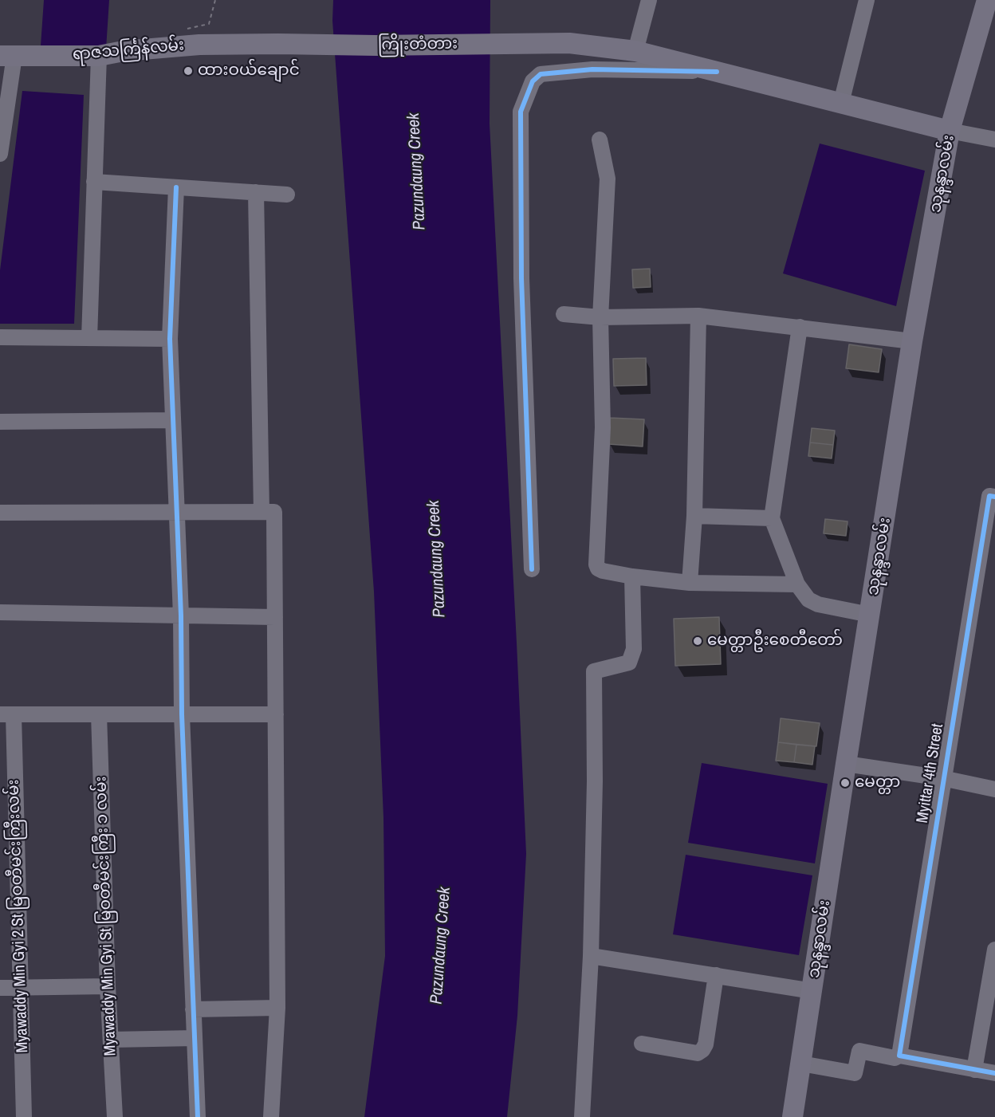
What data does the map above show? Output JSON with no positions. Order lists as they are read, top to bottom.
{
  "streets": {
    "main road": ["ကြိုးတံတား", "ရာဇသင်္ကြန်လမ်း", "သုနန္ဒာလမ်း"],
    "street": ["Myittar 4th Street", "Myawaddy Min Gyi 2 St မြဝတီမင်းကြီးလမ်း", "Myawaddy Min Gyi St မြဝတီမင်းကြီး ၁ လမ်း"]
  },
  "crossings": [
    ["ကြိုးတံတား", "ရာဇသင်္ကြန်လမ်း"],
    ["ကြိုးတံတား", "သုနန္ဒာလမ်း"]
  ],
  "water": ["Pazundaung Creek"],
  "places": ["ထားဝယ်ချောင်", "မေတ္တာဦးစေတီတော်", "မေတ္တာ"]
}
